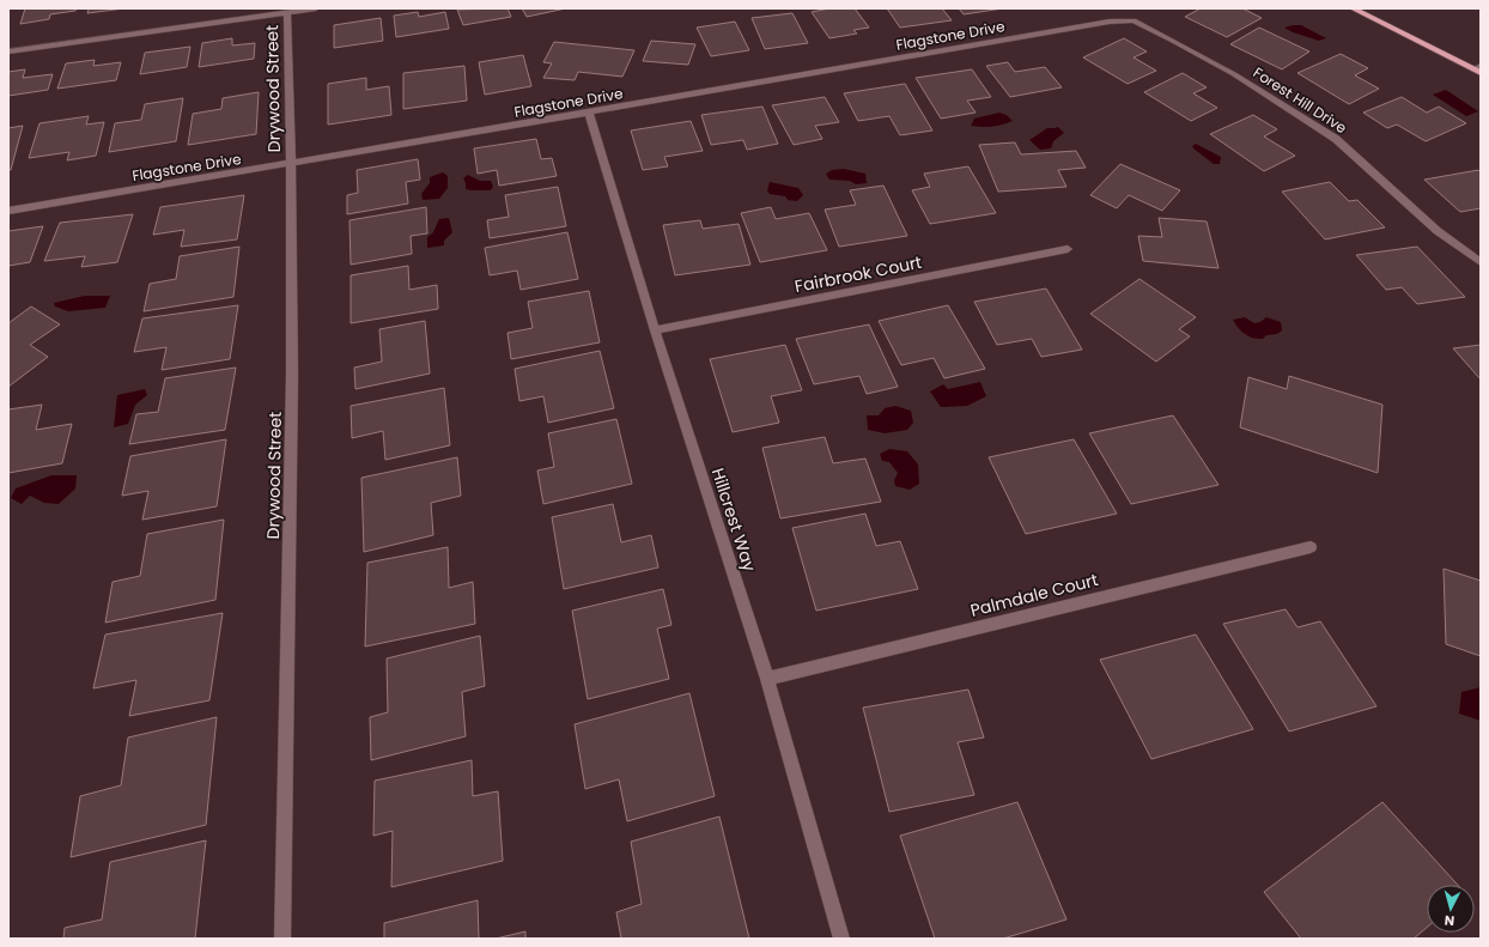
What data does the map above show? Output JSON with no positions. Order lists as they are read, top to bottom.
{
  "streets": {
    "street": [
      "Flagstone Drive",
      "Drywood Street",
      "Forest Hill Drive",
      "Fairbrook Court",
      "Hillcrest Way",
      "Palmdale Court"
    ]
  },
  "crossings": [
    ["Flagstone Drive", "Drywood Street"],
    ["Flagstone Drive", "Forest Hill Drive"],
    ["Flagstone Drive", "Hillcrest Way"],
    ["Fairbrook Court", "Hillcrest Way"],
    ["Hillcrest Way", "Palmdale Court"]
  ],
  "north": "bottom"
}
